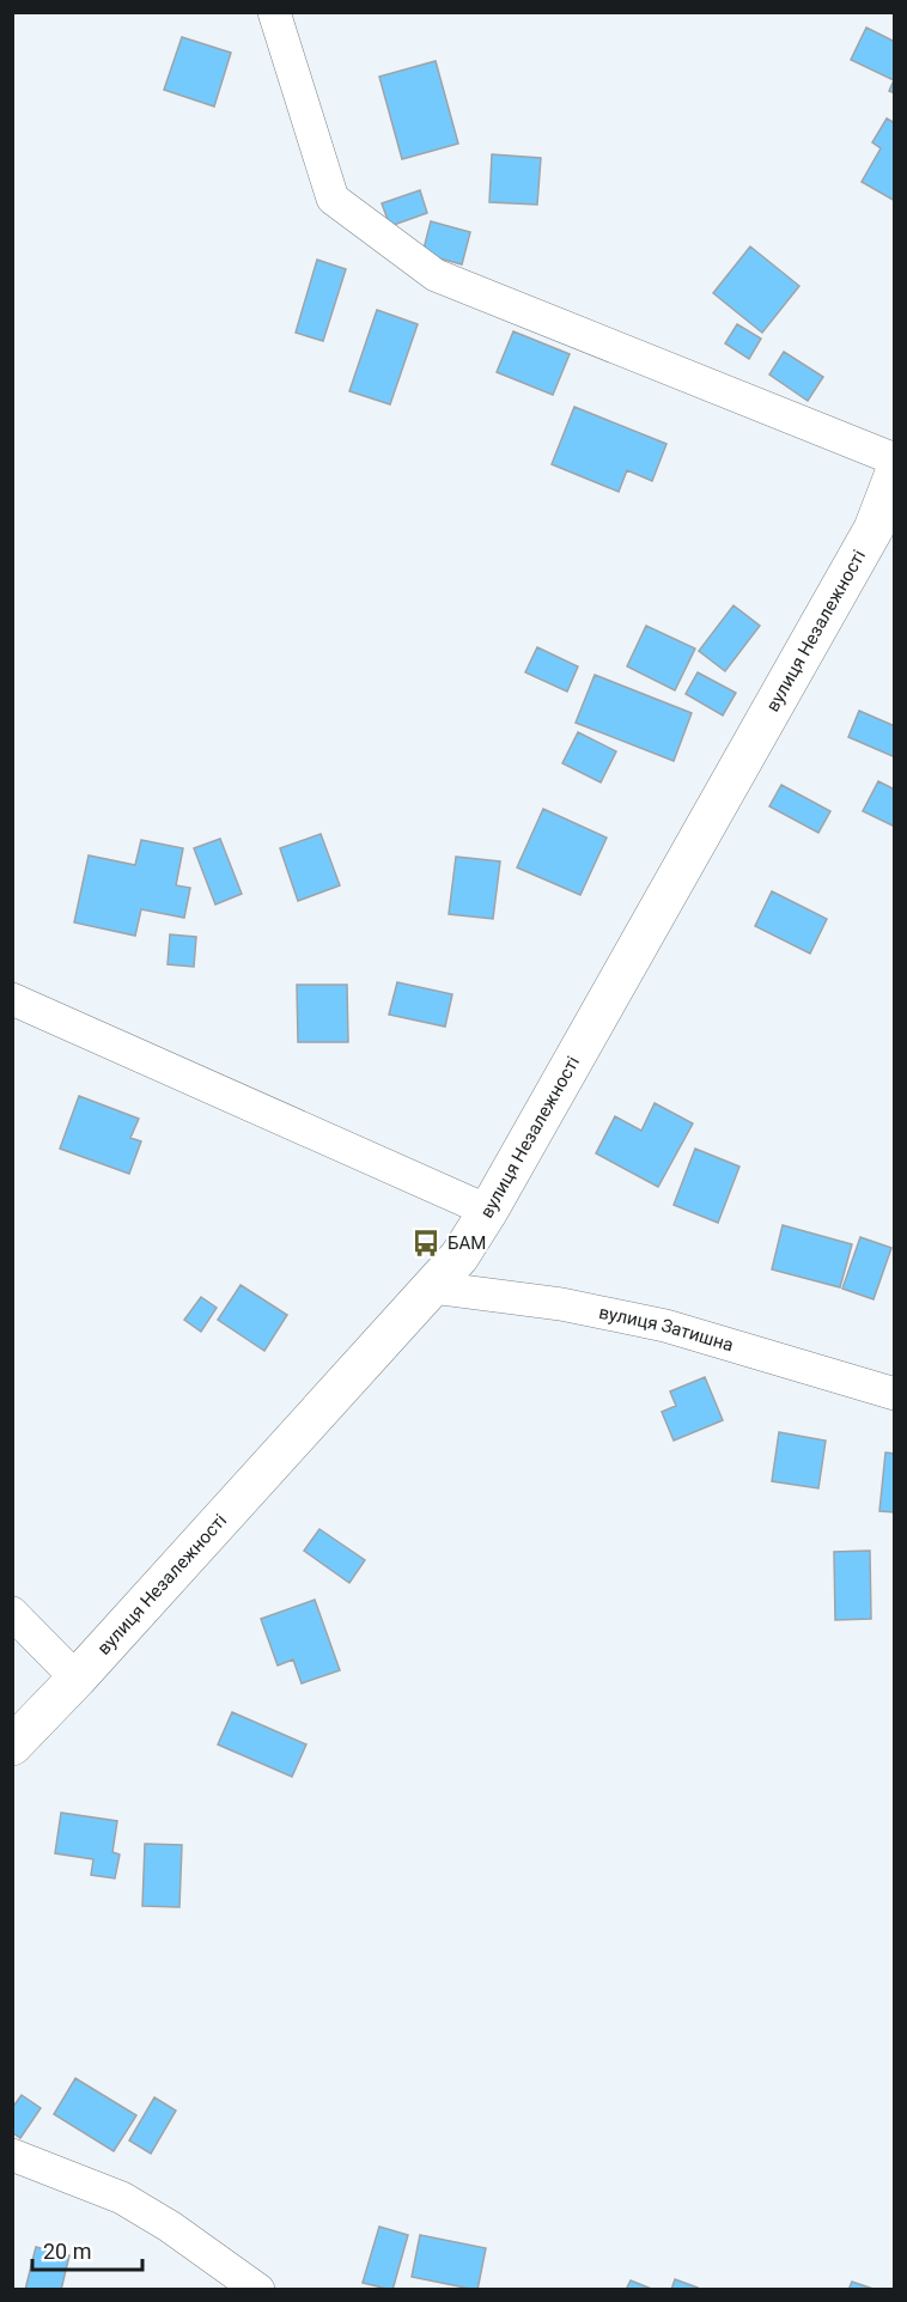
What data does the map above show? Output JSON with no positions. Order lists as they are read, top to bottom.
{
  "streets": {
    "street": ["вулиця Незалежності", "вулиця Затишна"]
  },
  "crossings": [
    ["вулиця Незалежності", "вулиця Затишна"]
  ],
  "places": {
    "bus stop": ["БАМ"]
  },
  "scale_bar": "20 m"
}
